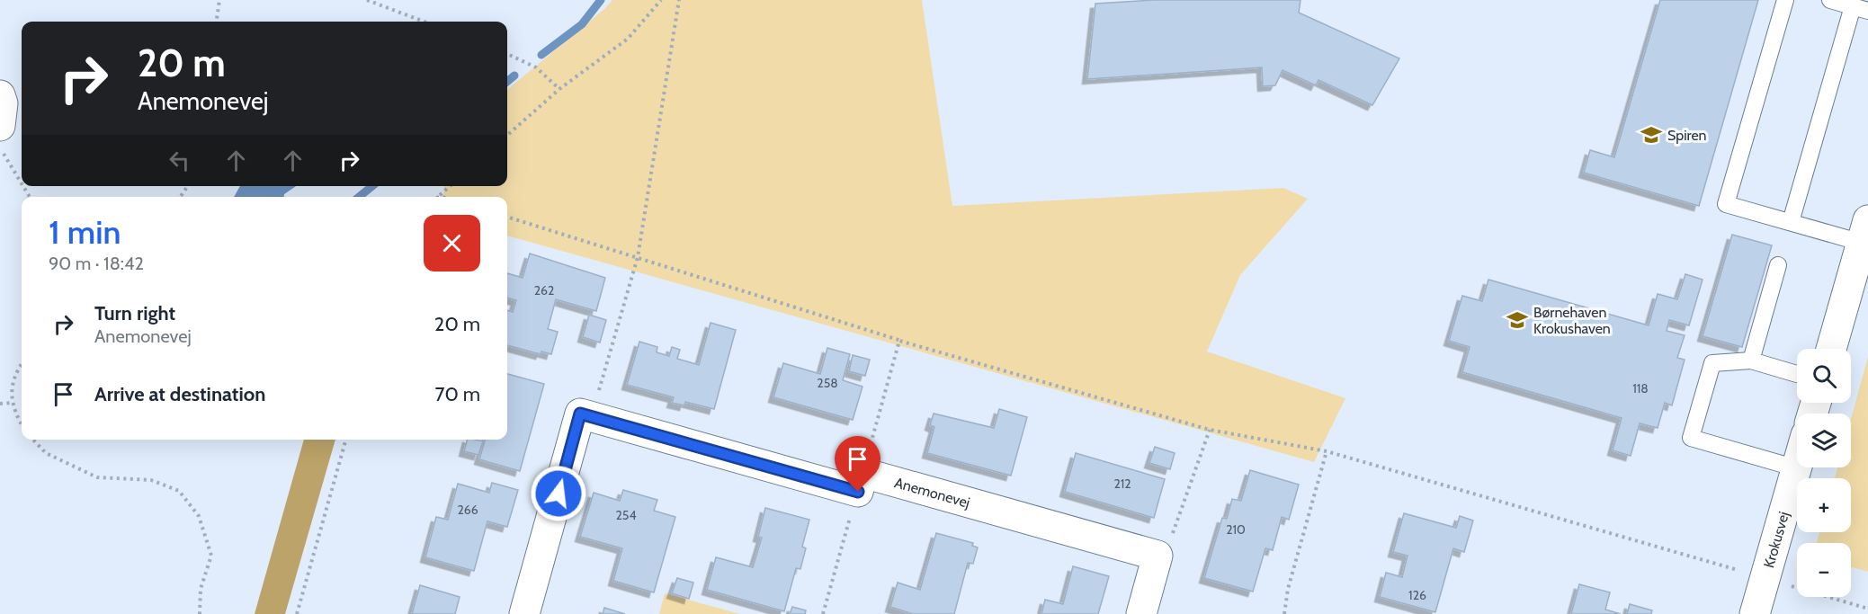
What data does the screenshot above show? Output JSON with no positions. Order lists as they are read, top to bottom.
{
  "streets": {
    "street": ["Anemonevej", "Krokusvej"]
  },
  "places": {
    "school or university": ["Spiren", "Børnehaven Krokushaven"]
  },
  "house_numbers": [
    "262",
    "258",
    "118",
    "212",
    "266",
    "254",
    "210",
    "126"
  ],
  "page": {
    "turn": ["20 m", "Anemonevej"],
    "heading": ["1 min", "90 m · 18:42"],
    "list": [
      {
        "name": "Turn right",
        "note": "Anemonevej",
        "value": "20 m"
      },
      {
        "name": "Arrive at destination",
        "value": "70 m"
      }
    ],
    "map_buttons": ["+", "−"]
  }
}
